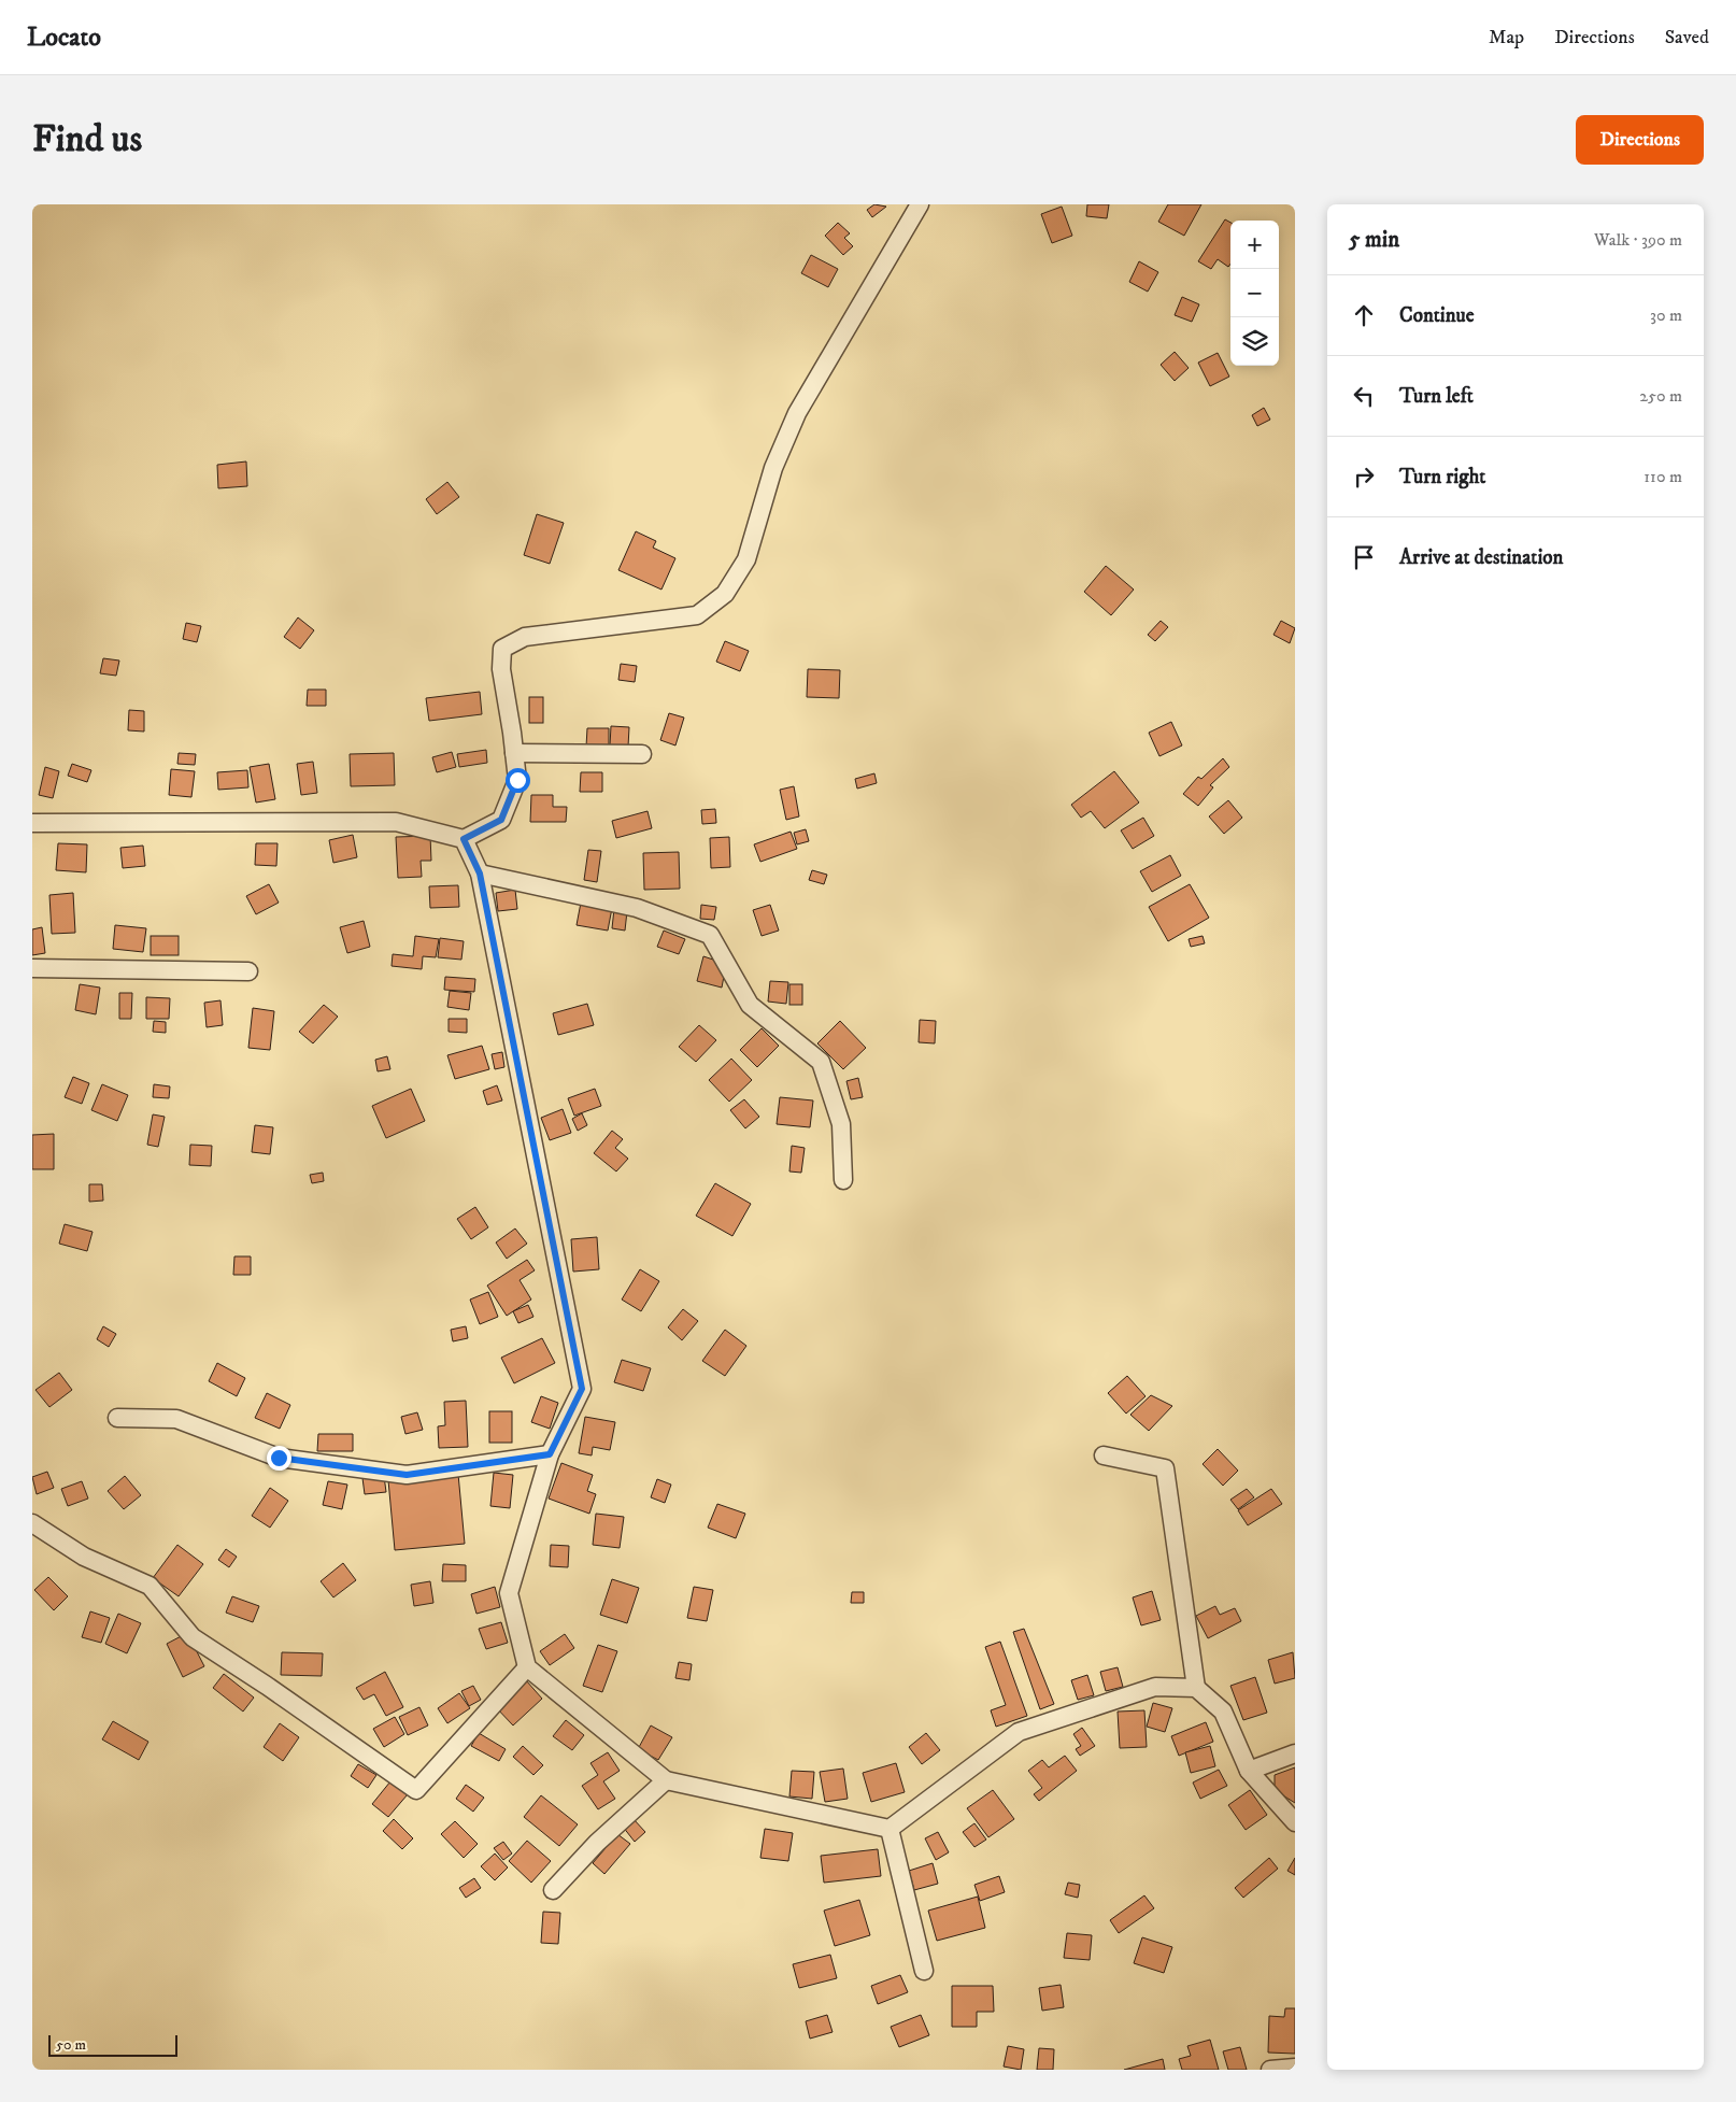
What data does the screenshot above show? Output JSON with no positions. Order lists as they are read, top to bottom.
{
  "scale_bar": "50 m",
  "page": {
    "header": "Locato",
    "nav": ["Map", "Directions", "Saved"],
    "buttons": "Directions",
    "title": "Find us",
    "heading": ["5 min", "Walk · 390 m"],
    "map_buttons": ["+", "−"],
    "list": [
      ["Continue", "30 m"],
      ["Turn left", "250 m"],
      ["Turn right", "110 m"],
      "Arrive at destination"
    ],
    "scale": "50 m"
  }
}
